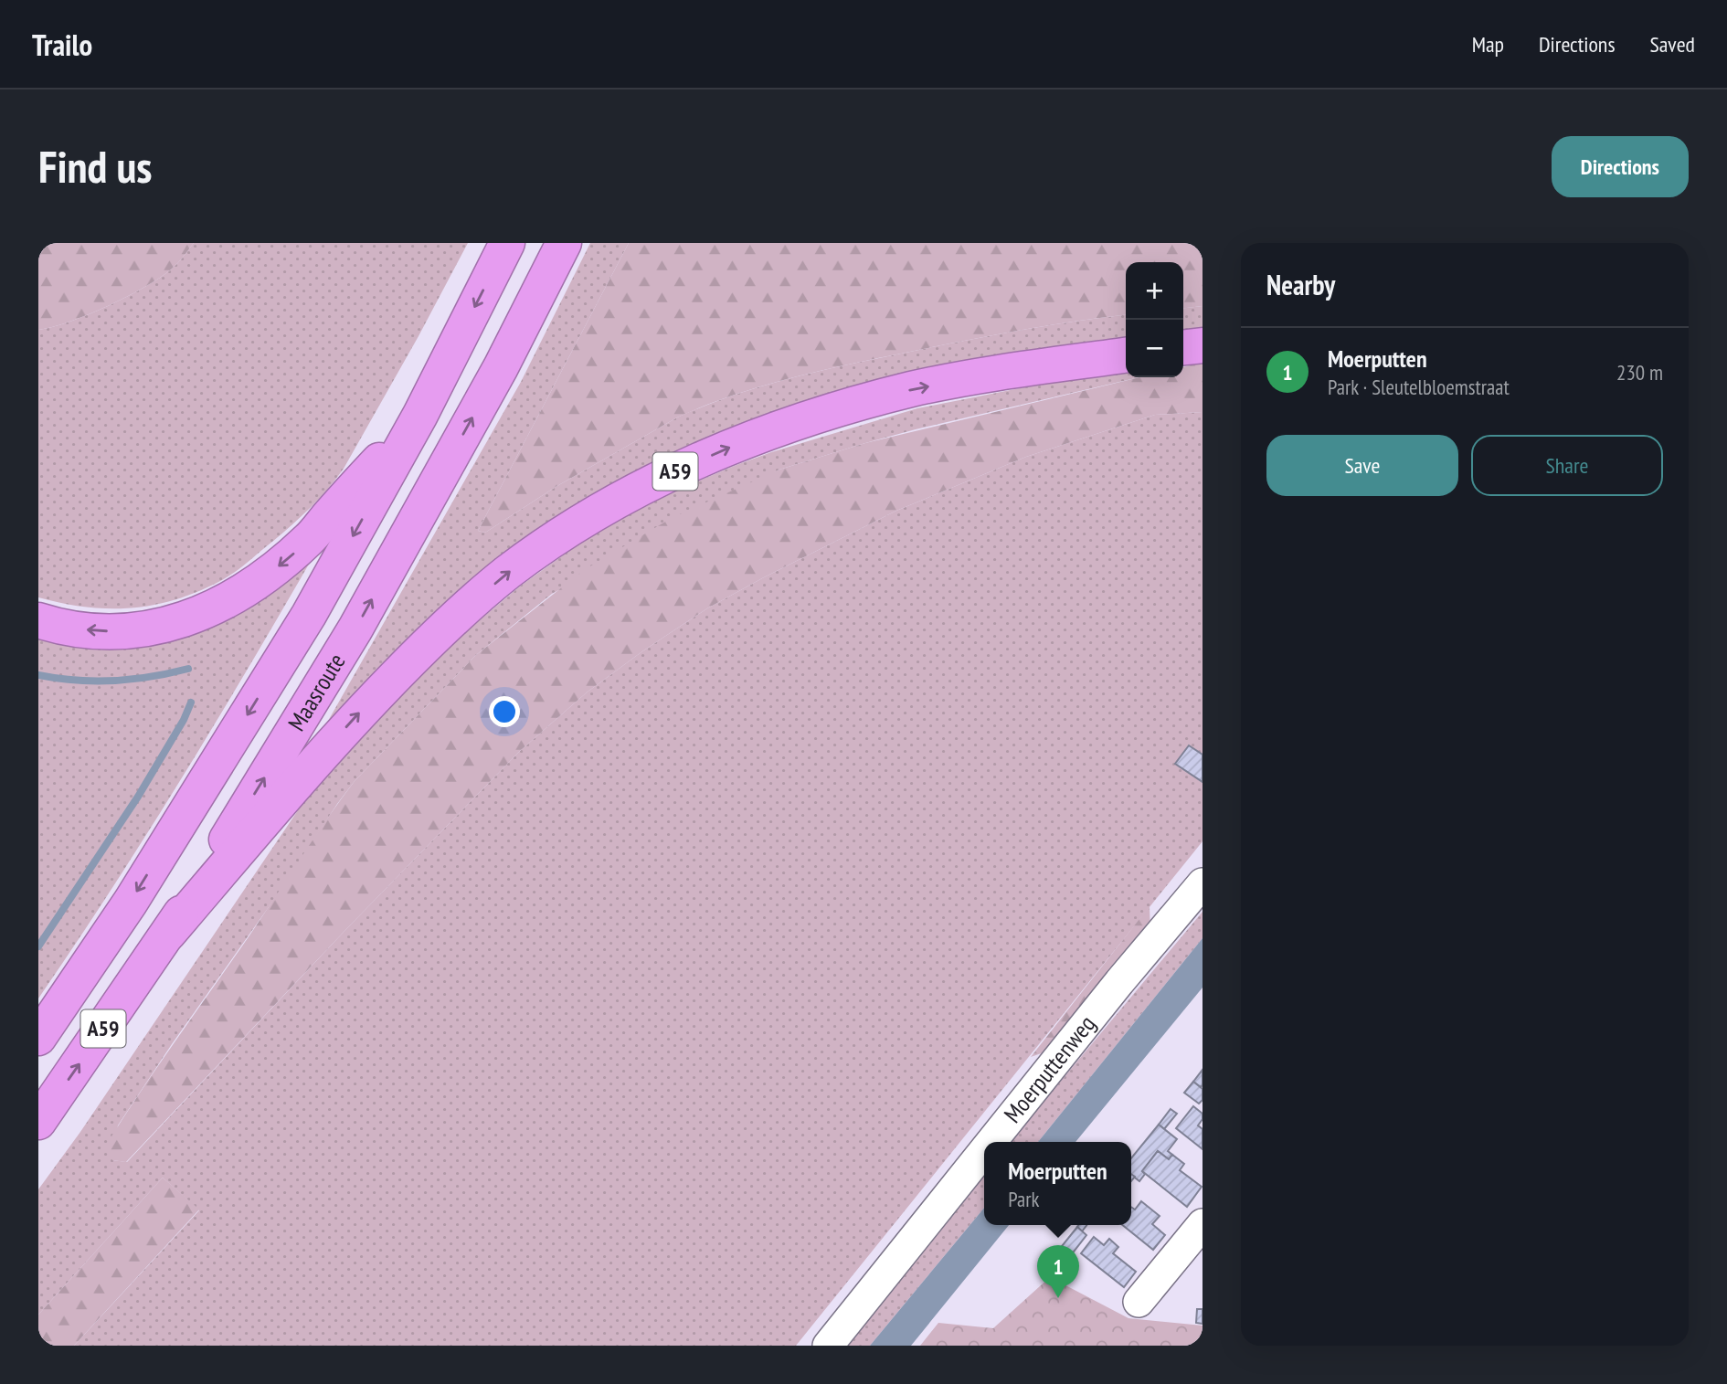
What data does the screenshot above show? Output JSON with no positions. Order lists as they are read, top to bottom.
{
  "streets": {
    "highway": ["A59", "Maasroute"],
    "street": ["Moerputtenweg"]
  },
  "crossings": [
    ["A59", "Maasroute"]
  ],
  "page": {
    "header": "Trailo",
    "nav": ["Map", "Directions", "Saved"],
    "buttons": [
      "Directions",
      ["Save", "Share"]
    ],
    "title": "Find us",
    "heading": "Nearby",
    "map_buttons": ["+", "−"],
    "list": [
      {
        "mark": "1",
        "name": "Moerputten",
        "note": "Park · Sleutelbloemstraat",
        "value": "230 m"
      }
    ],
    "popup": ["Moerputten", "Park"],
    "pins": "1"
  }
}
